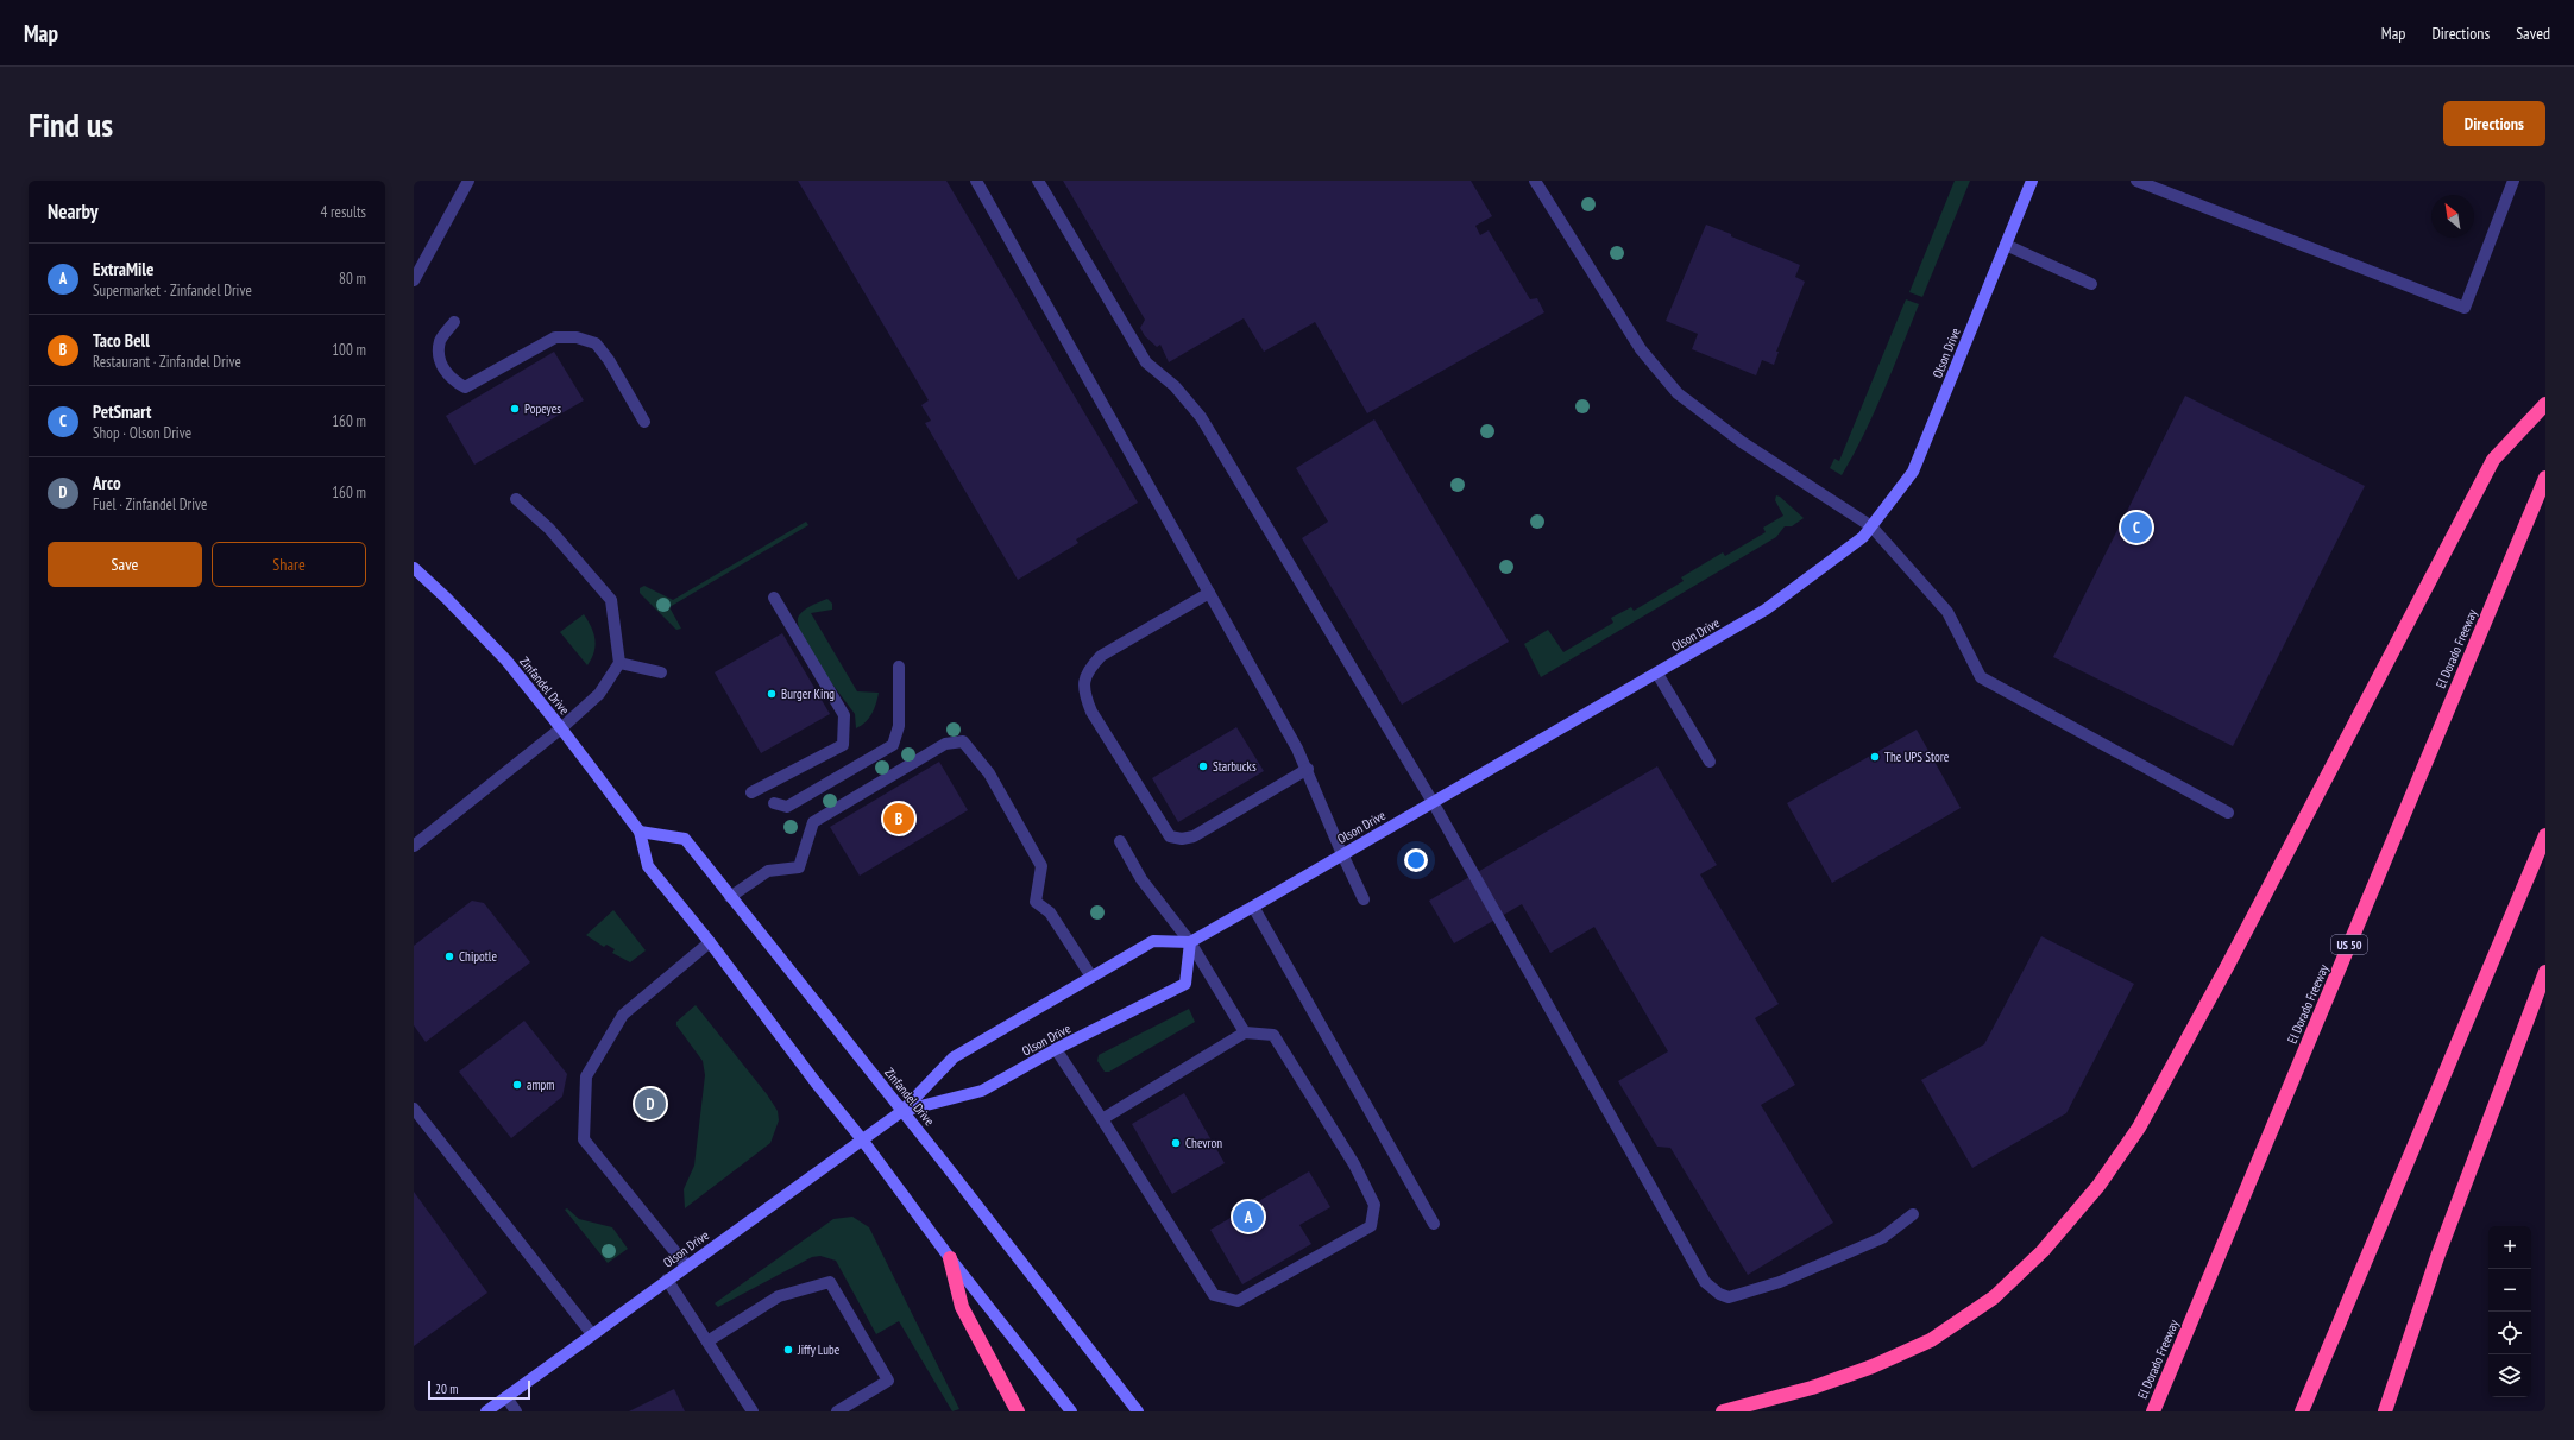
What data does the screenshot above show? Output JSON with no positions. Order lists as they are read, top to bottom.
{
  "streets": {
    "highway": ["El Dorado Freeway", "US 50"],
    "street": ["Olson Drive", "Zinfandel Drive"]
  },
  "crossings": [
    ["Olson Drive", "Zinfandel Drive"]
  ],
  "places": [
    "Popeyes",
    "Burger King",
    "The UPS Store",
    "Starbucks",
    "Chipotle",
    "ampm",
    "Chevron",
    "Jiffy Lube"
  ],
  "scale_bar": "20 m",
  "north": "top left",
  "page": {
    "header": "Map",
    "nav": ["Map", "Directions", "Saved"],
    "buttons": [
      "Directions",
      ["Save", "Share"]
    ],
    "title": "Find us",
    "heading": ["Nearby", "4 results"],
    "list": [
      {
        "mark": "A",
        "name": "ExtraMile",
        "note": "Supermarket · Zinfandel Drive",
        "value": "80 m"
      },
      {
        "mark": "B",
        "name": "Taco Bell",
        "note": "Restaurant · Zinfandel Drive",
        "value": "100 m"
      },
      {
        "mark": "C",
        "name": "PetSmart",
        "note": "Shop · Olson Drive",
        "value": "160 m"
      },
      {
        "mark": "D",
        "name": "Arco",
        "note": "Fuel · Zinfandel Drive",
        "value": "160 m"
      }
    ],
    "pins": [
      "C",
      "B",
      "D",
      "A"
    ],
    "map_buttons": ["+", "−"],
    "scale": "20 m"
  }
}
